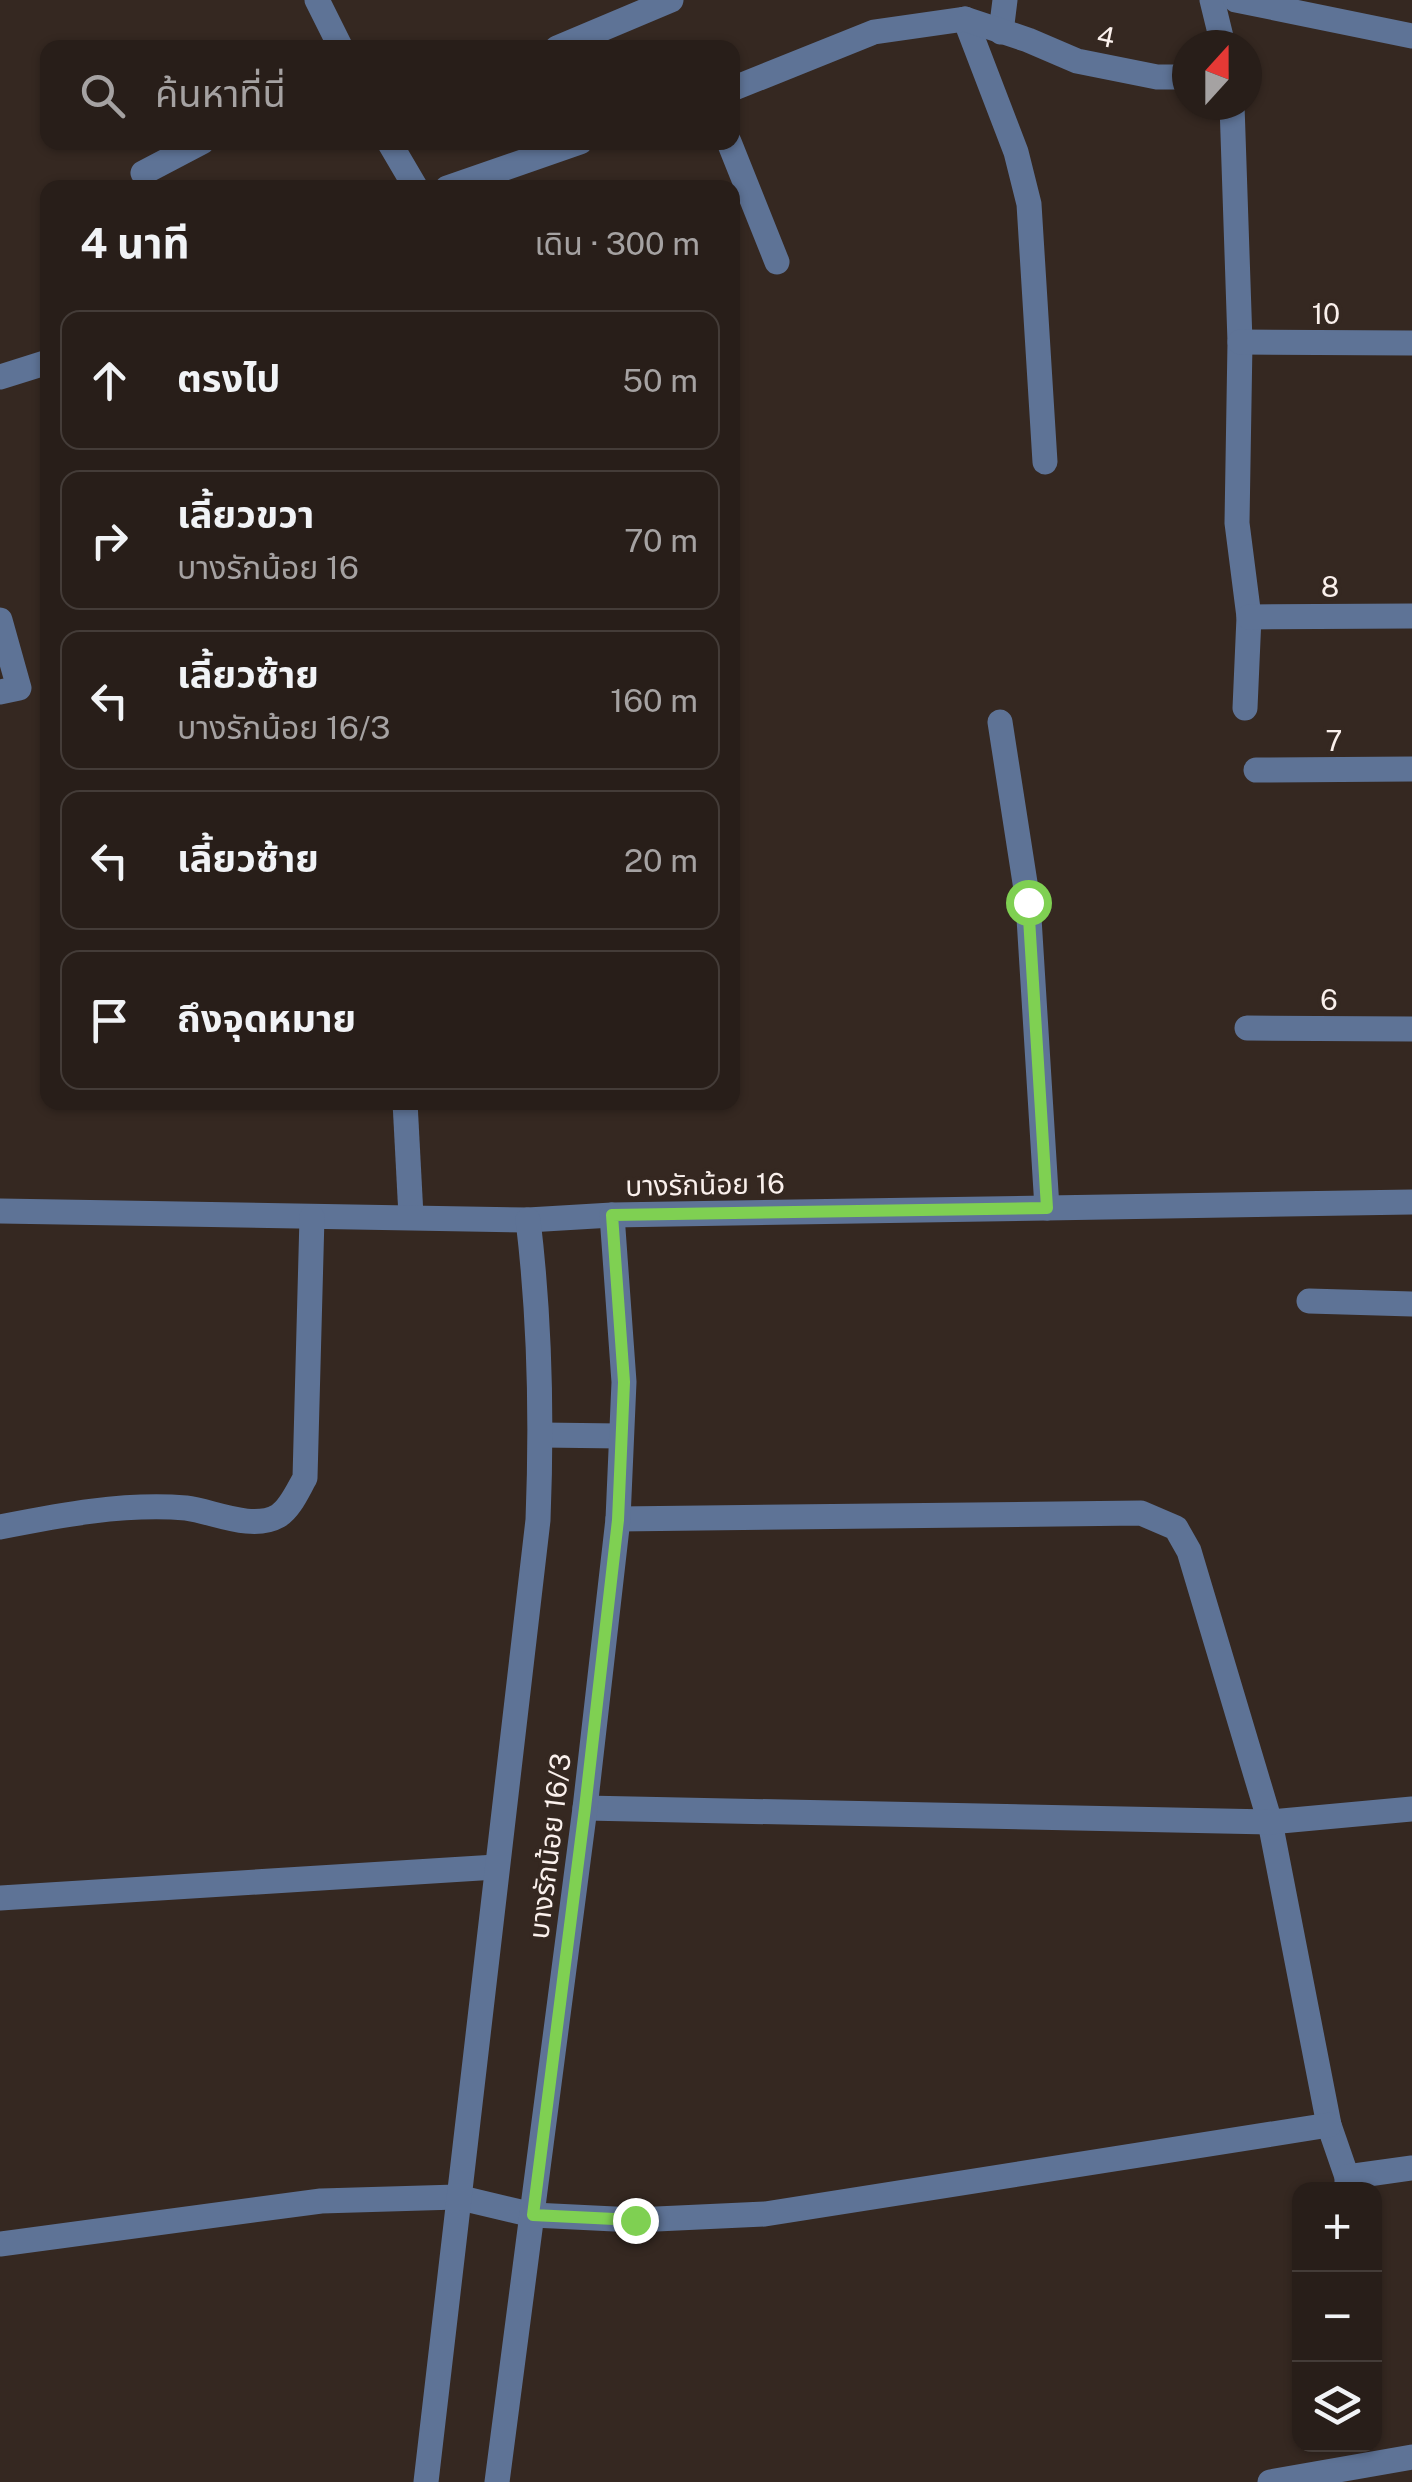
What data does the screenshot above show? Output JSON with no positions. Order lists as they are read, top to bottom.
{
  "streets": {
    "street": [
      "4",
      "10",
      "8",
      "7",
      "6",
      "บางรักน้อย 16",
      "บางรักน้อย 16/3"
    ]
  },
  "crossings": [
    ["บางรักน้อย 16", "บางรักน้อย 16/3"]
  ],
  "north": "top",
  "page": {
    "search": "ค้นหาที่นี่",
    "heading": ["4 นาที", "เดิน · 300 m"],
    "list": [
      ["ตรงไป", "50 m"],
      ["เลี้ยวขวา", "บางรักน้อย 16", "70 m"],
      ["เลี้ยวซ้าย", "บางรักน้อย 16/3", "160 m"],
      ["เลี้ยวซ้าย", "20 m"],
      "ถึงจุดหมาย"
    ],
    "map_buttons": ["+", "−"]
  }
}
